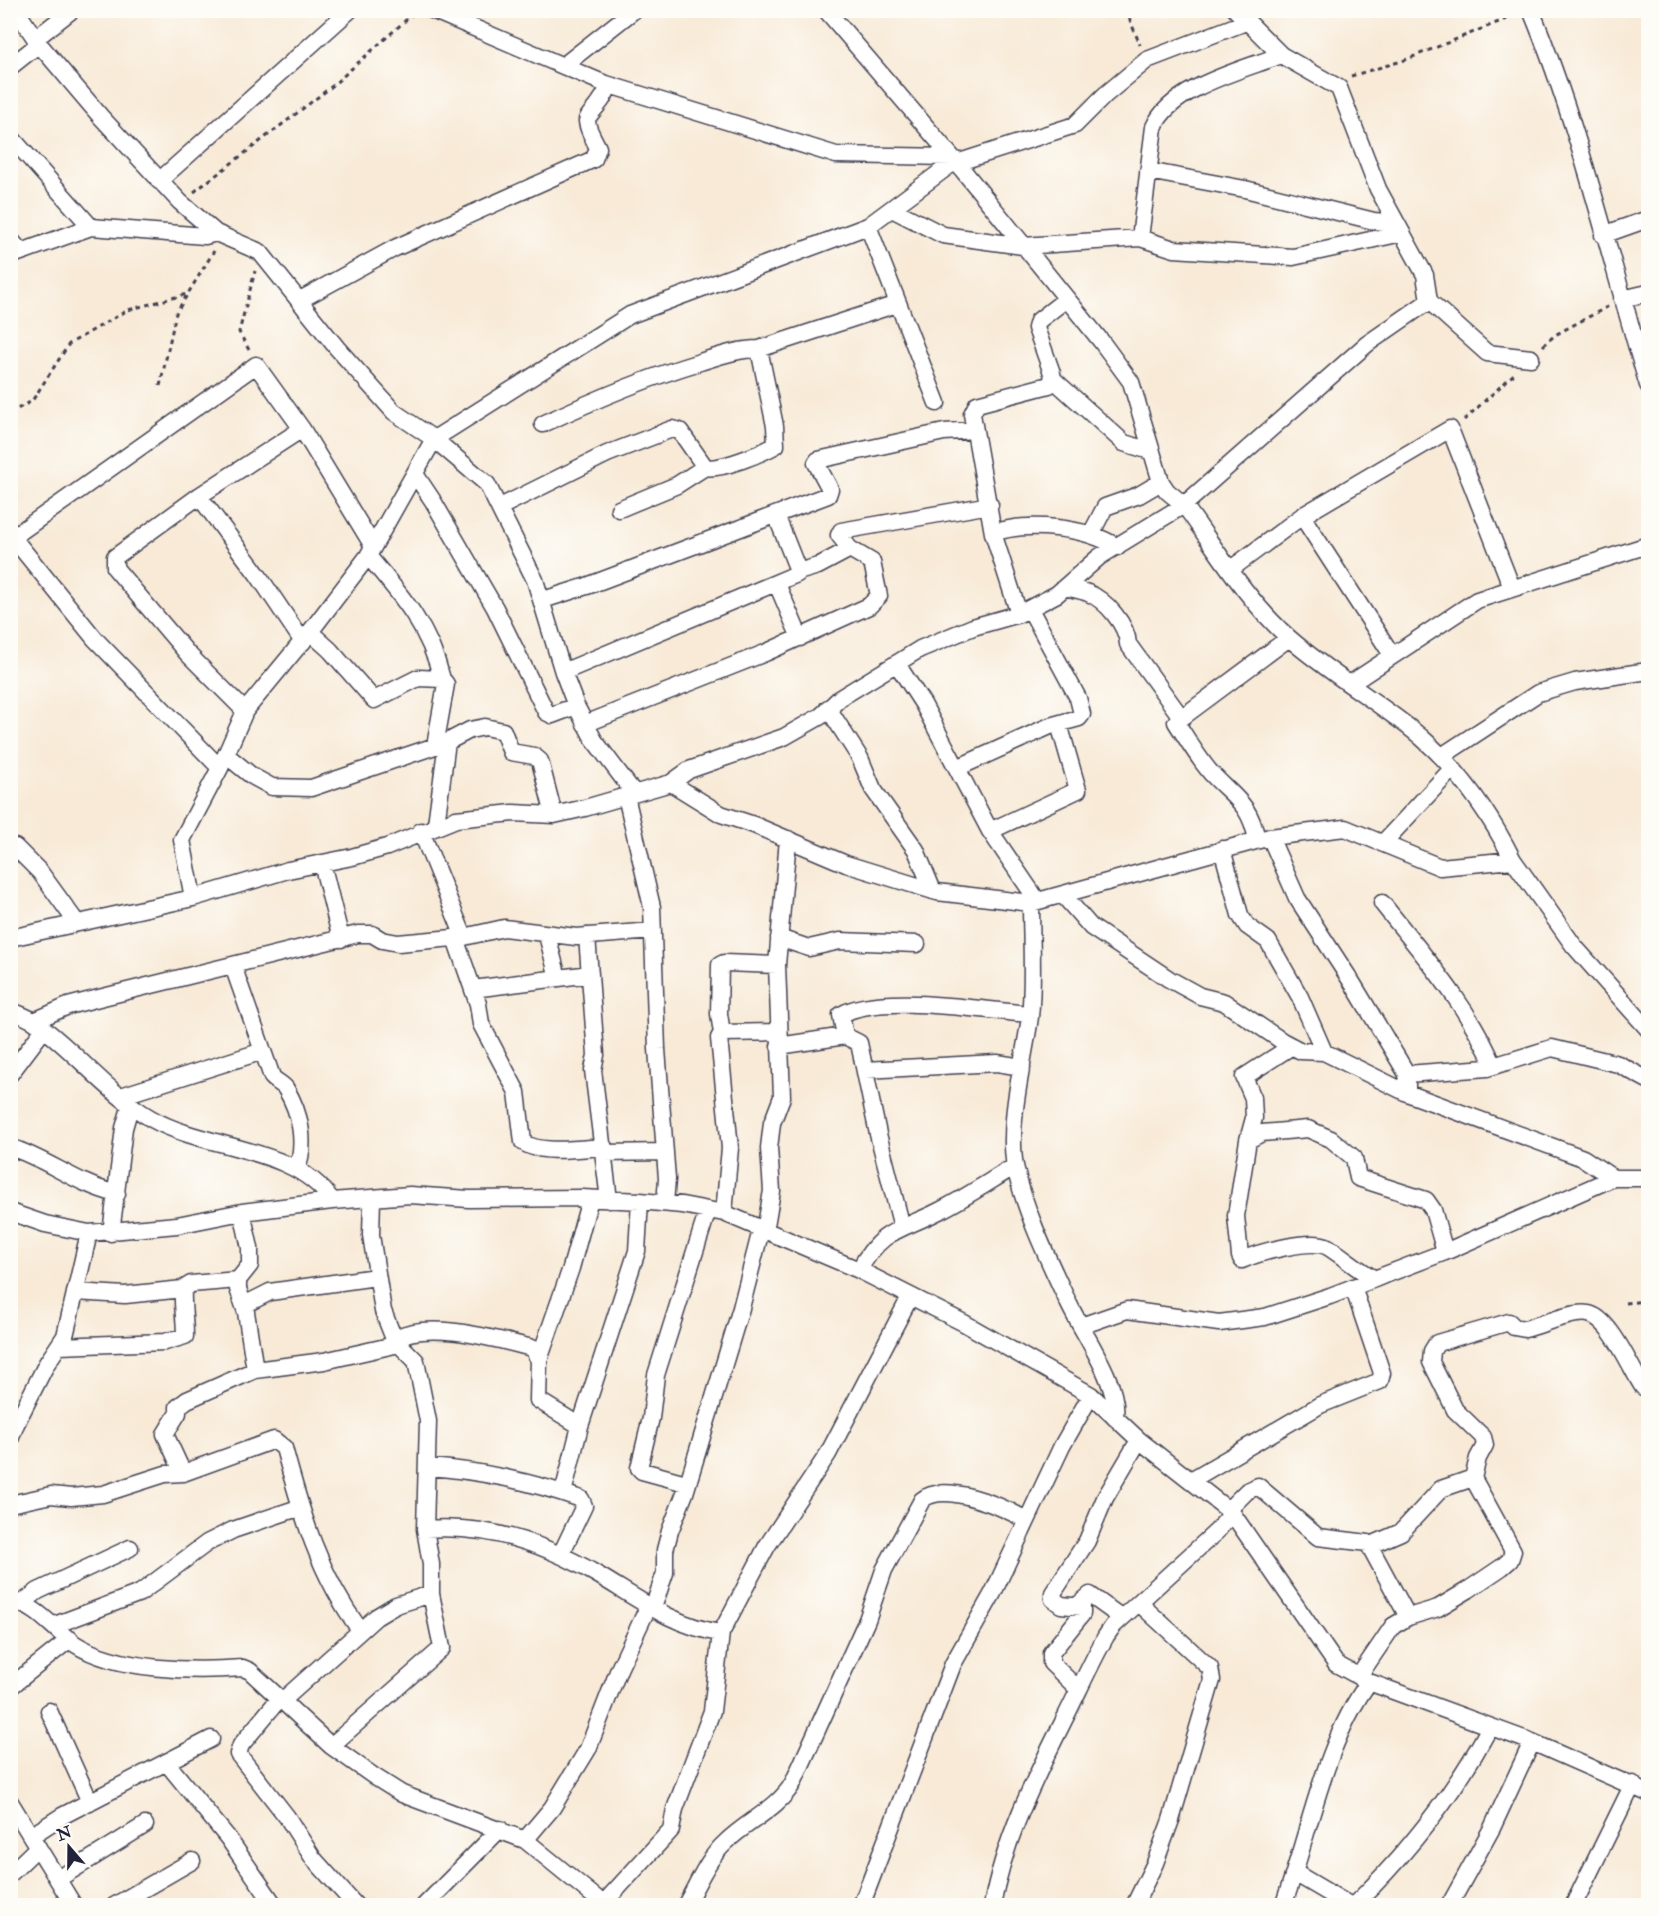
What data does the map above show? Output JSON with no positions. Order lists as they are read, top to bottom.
{
  "north": "top"
}
